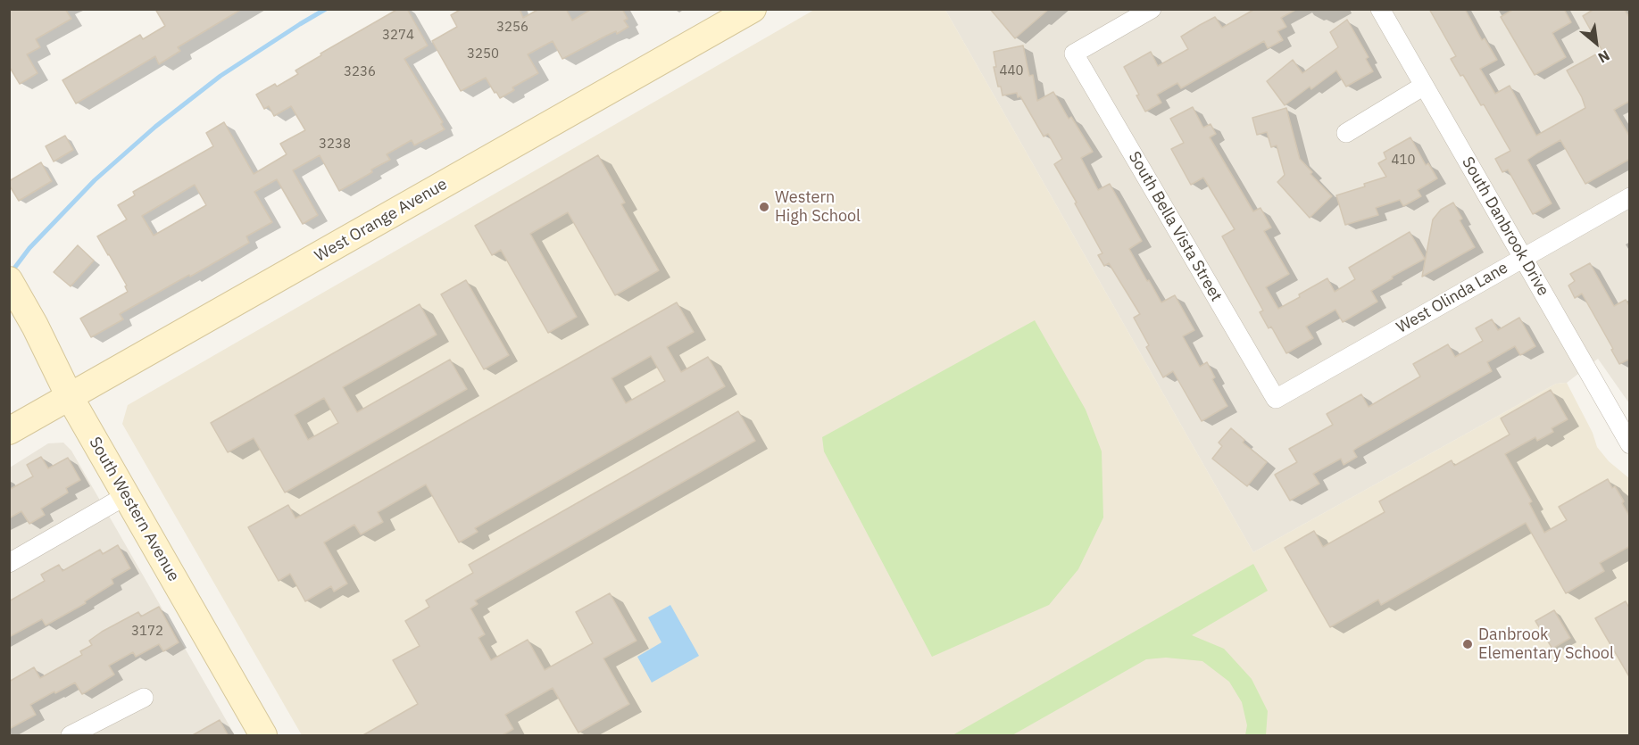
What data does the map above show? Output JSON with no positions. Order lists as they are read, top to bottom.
{
  "streets": {
    "main road": ["West Orange Avenue", "South Western Avenue"],
    "street": ["South Bella Vista Street", "South Danbrook Drive", "West Olinda Lane"]
  },
  "crossings": [
    ["West Orange Avenue", "South Western Avenue"],
    ["South Bella Vista Street", "West Olinda Lane"],
    ["South Danbrook Drive", "West Olinda Lane"]
  ],
  "places": ["Western High School", "Danbrook Elementary School"],
  "house_numbers": [
    "3256",
    "3274",
    "3250",
    "440",
    "3236",
    "3238",
    "410",
    "3172"
  ],
  "north": "bottom right"
}
